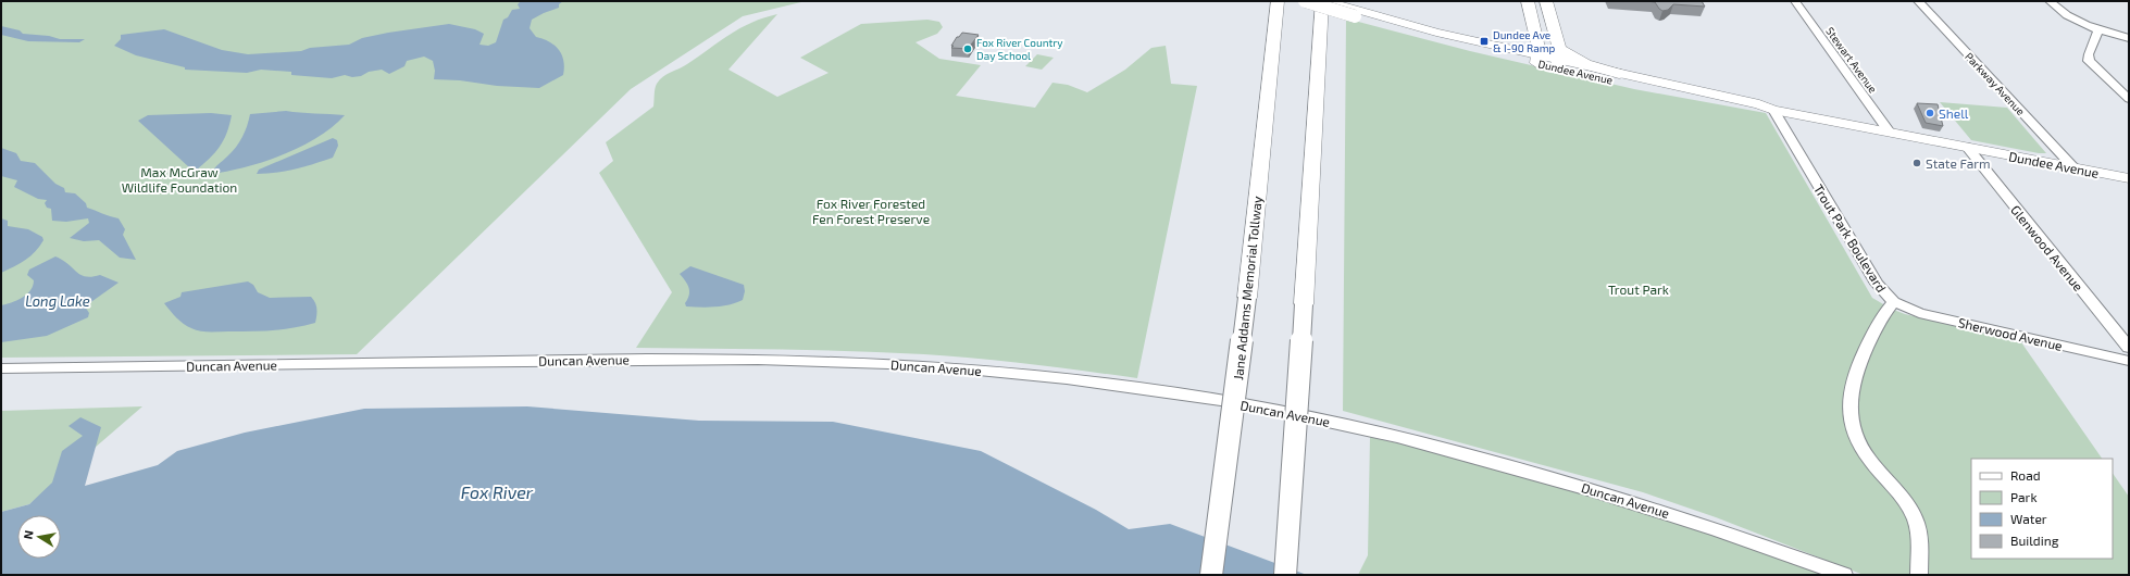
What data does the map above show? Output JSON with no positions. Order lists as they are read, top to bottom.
{
  "streets": {
    "highway": ["Jane Addams Memorial Tollway"],
    "main road": ["Dundee Avenue"],
    "street": [
      "Stewart Avenue",
      "Parkway Avenue",
      "Trout Park Boulevard",
      "Glenwood Avenue",
      "Sherwood Avenue",
      "Duncan Avenue"
    ]
  },
  "crossings": [
    ["Stewart Avenue", "Dundee Avenue"],
    ["Dundee Avenue", "Parkway Avenue"],
    ["Dundee Avenue", "Trout Park Boulevard"],
    ["Dundee Avenue", "Glenwood Avenue"],
    ["Trout Park Boulevard", "Sherwood Avenue"]
  ],
  "water": ["Long Lake", "Fox River"],
  "parks": ["Max McGraw Wildlife Foundation", "Fox River Forested Fen Forest Preserve", "Trout Park"],
  "places": {
    "transit": ["Dundee Ave & I-90 Ramp"],
    "other": ["Fox River Country Day School", "Shell", "State Farm"]
  },
  "legend": [
    "Road",
    "Park",
    "Water",
    "Building"
  ],
  "north": "left"
}
